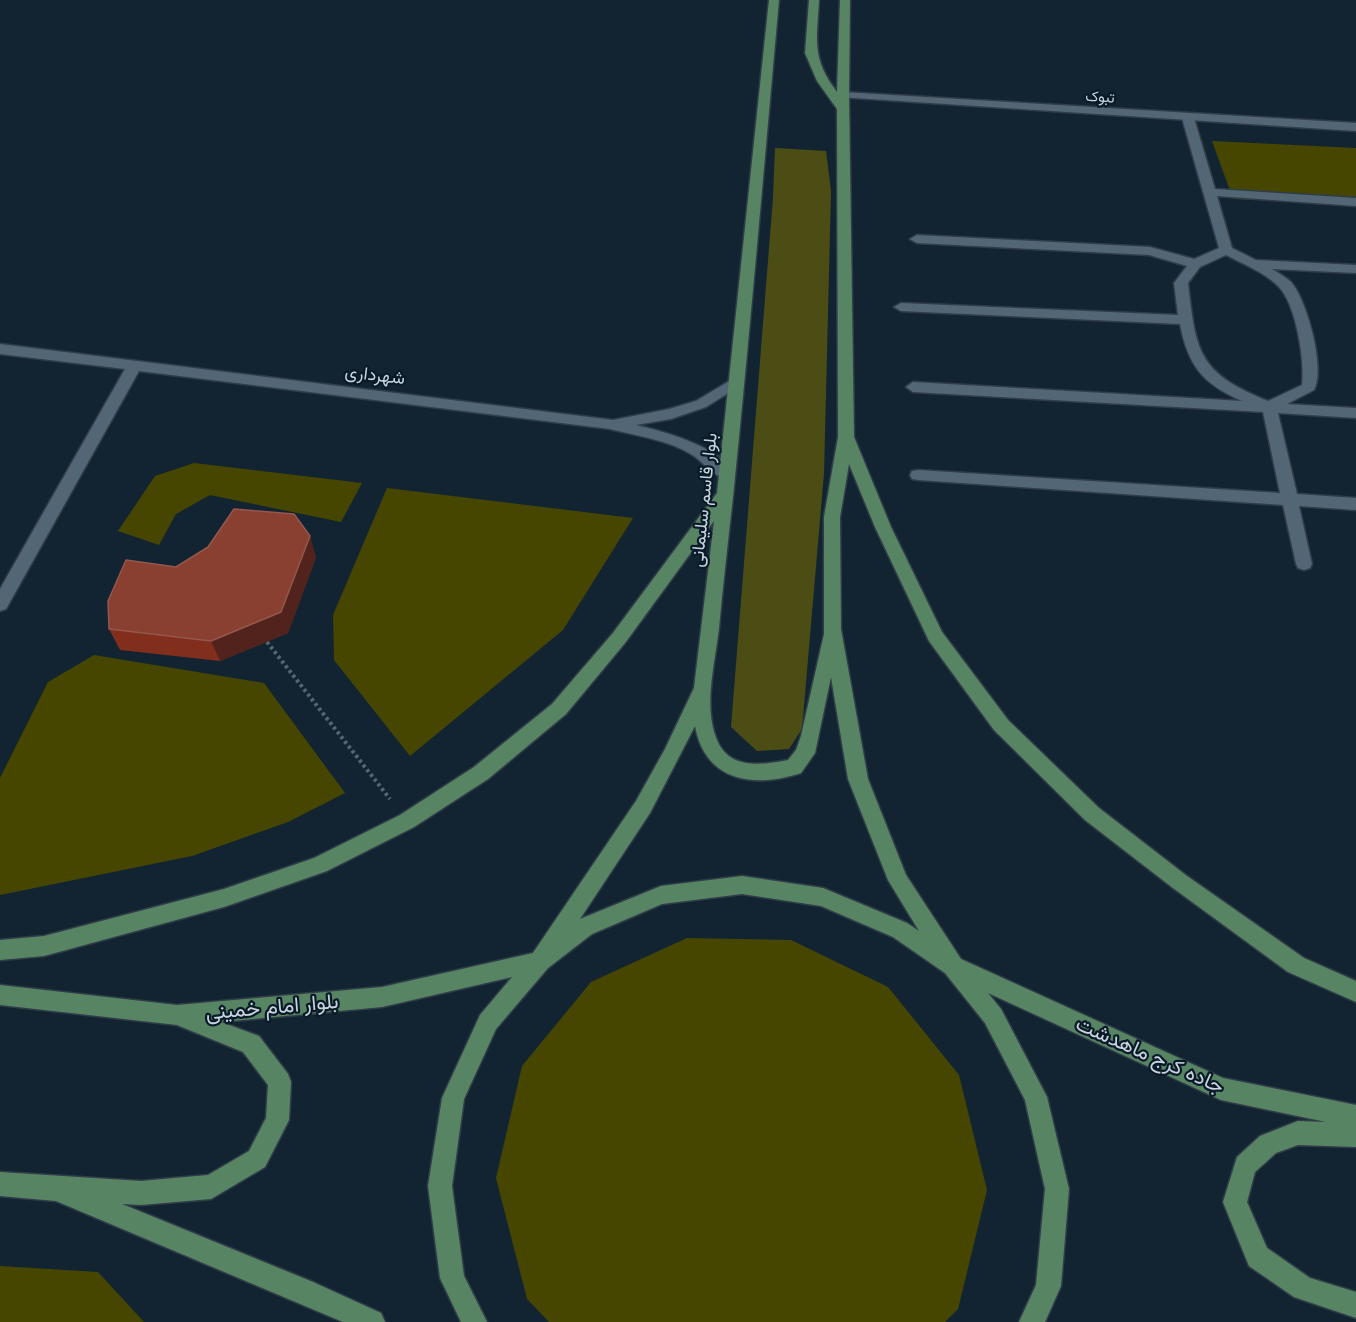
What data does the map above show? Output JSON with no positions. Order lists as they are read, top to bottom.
{
  "streets": {
    "main road": ["بلوار قاسم سلیمانی", "بلوار امام خمینی", "جاده کرج ماهدشت"],
    "street": ["تبوک", "شهرداری"]
  },
  "crossings": [
    ["شهرداری", "بلوار قاسم سلیمانی"],
    ["بلوار قاسم سلیمانی", "بلوار امام خمینی"]
  ]
}
